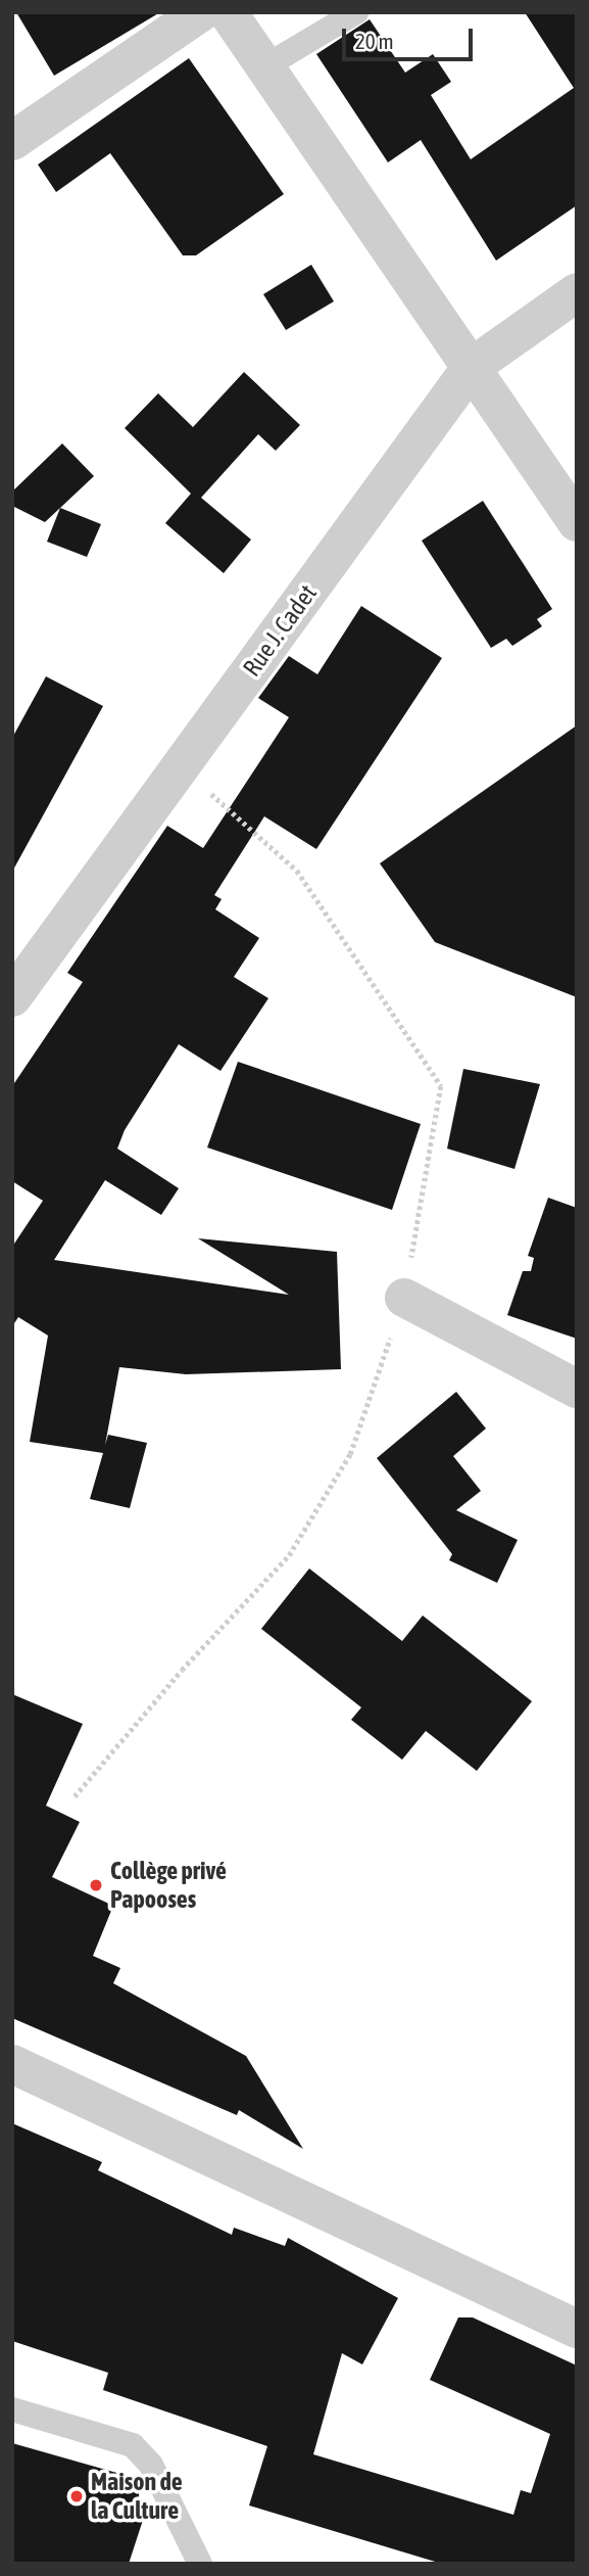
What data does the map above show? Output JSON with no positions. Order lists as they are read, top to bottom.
{
  "streets": {
    "street": ["Rue J. Cadet"]
  },
  "places": ["Collège privé Papooses", "Maison de la Culture"],
  "scale_bar": "20 m"
}
